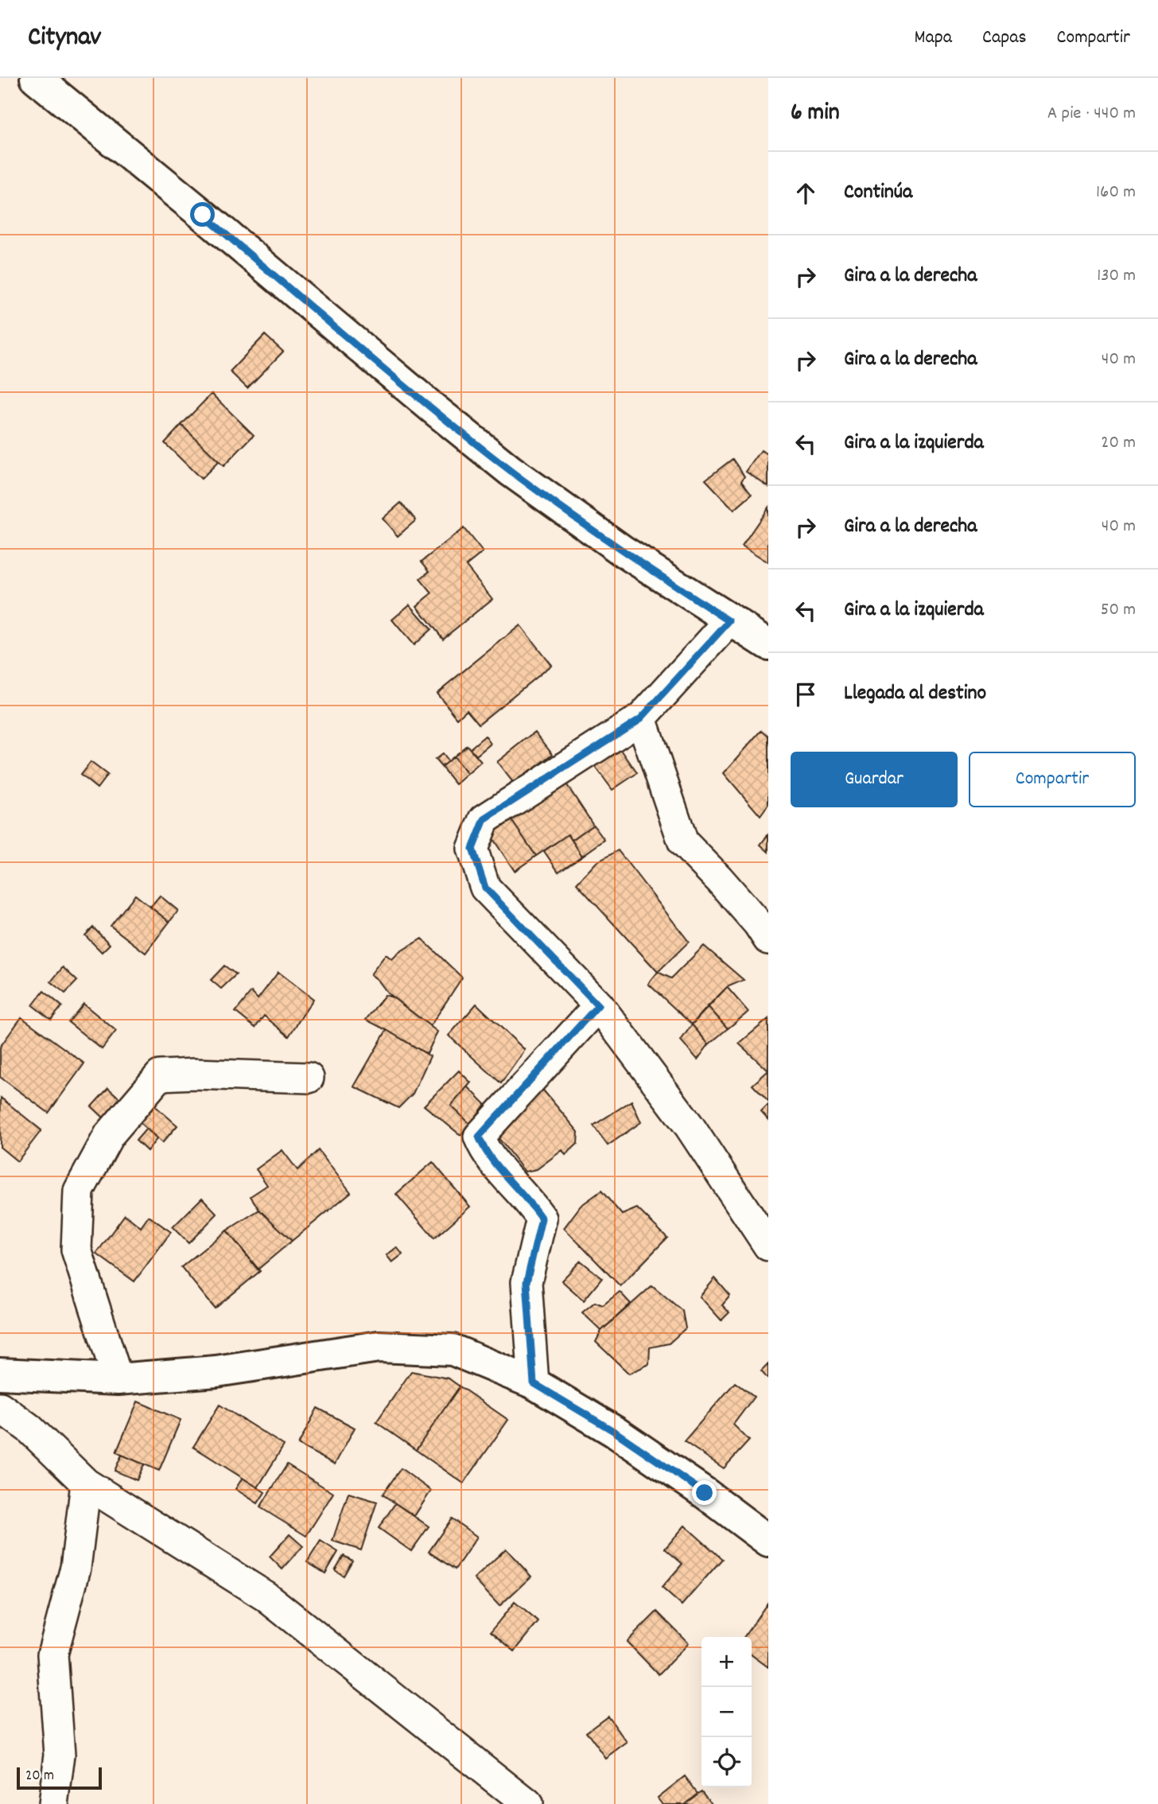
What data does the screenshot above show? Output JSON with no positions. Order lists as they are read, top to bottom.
{
  "scale_bar": "20 m",
  "page": {
    "header": "Citynav",
    "nav": ["Mapa", "Capas", "Compartir"],
    "heading": ["6 min", "A pie · 440 m"],
    "list": [
      ["Continúa", "160 m"],
      ["Gira a la derecha", "130 m"],
      ["Gira a la derecha", "40 m"],
      ["Gira a la izquierda", "20 m"],
      ["Gira a la derecha", "40 m"],
      ["Gira a la izquierda", "50 m"],
      "Llegada al destino"
    ],
    "buttons": ["Guardar", "Compartir"],
    "map_buttons": ["+", "−"],
    "scale": "20 m"
  }
}
